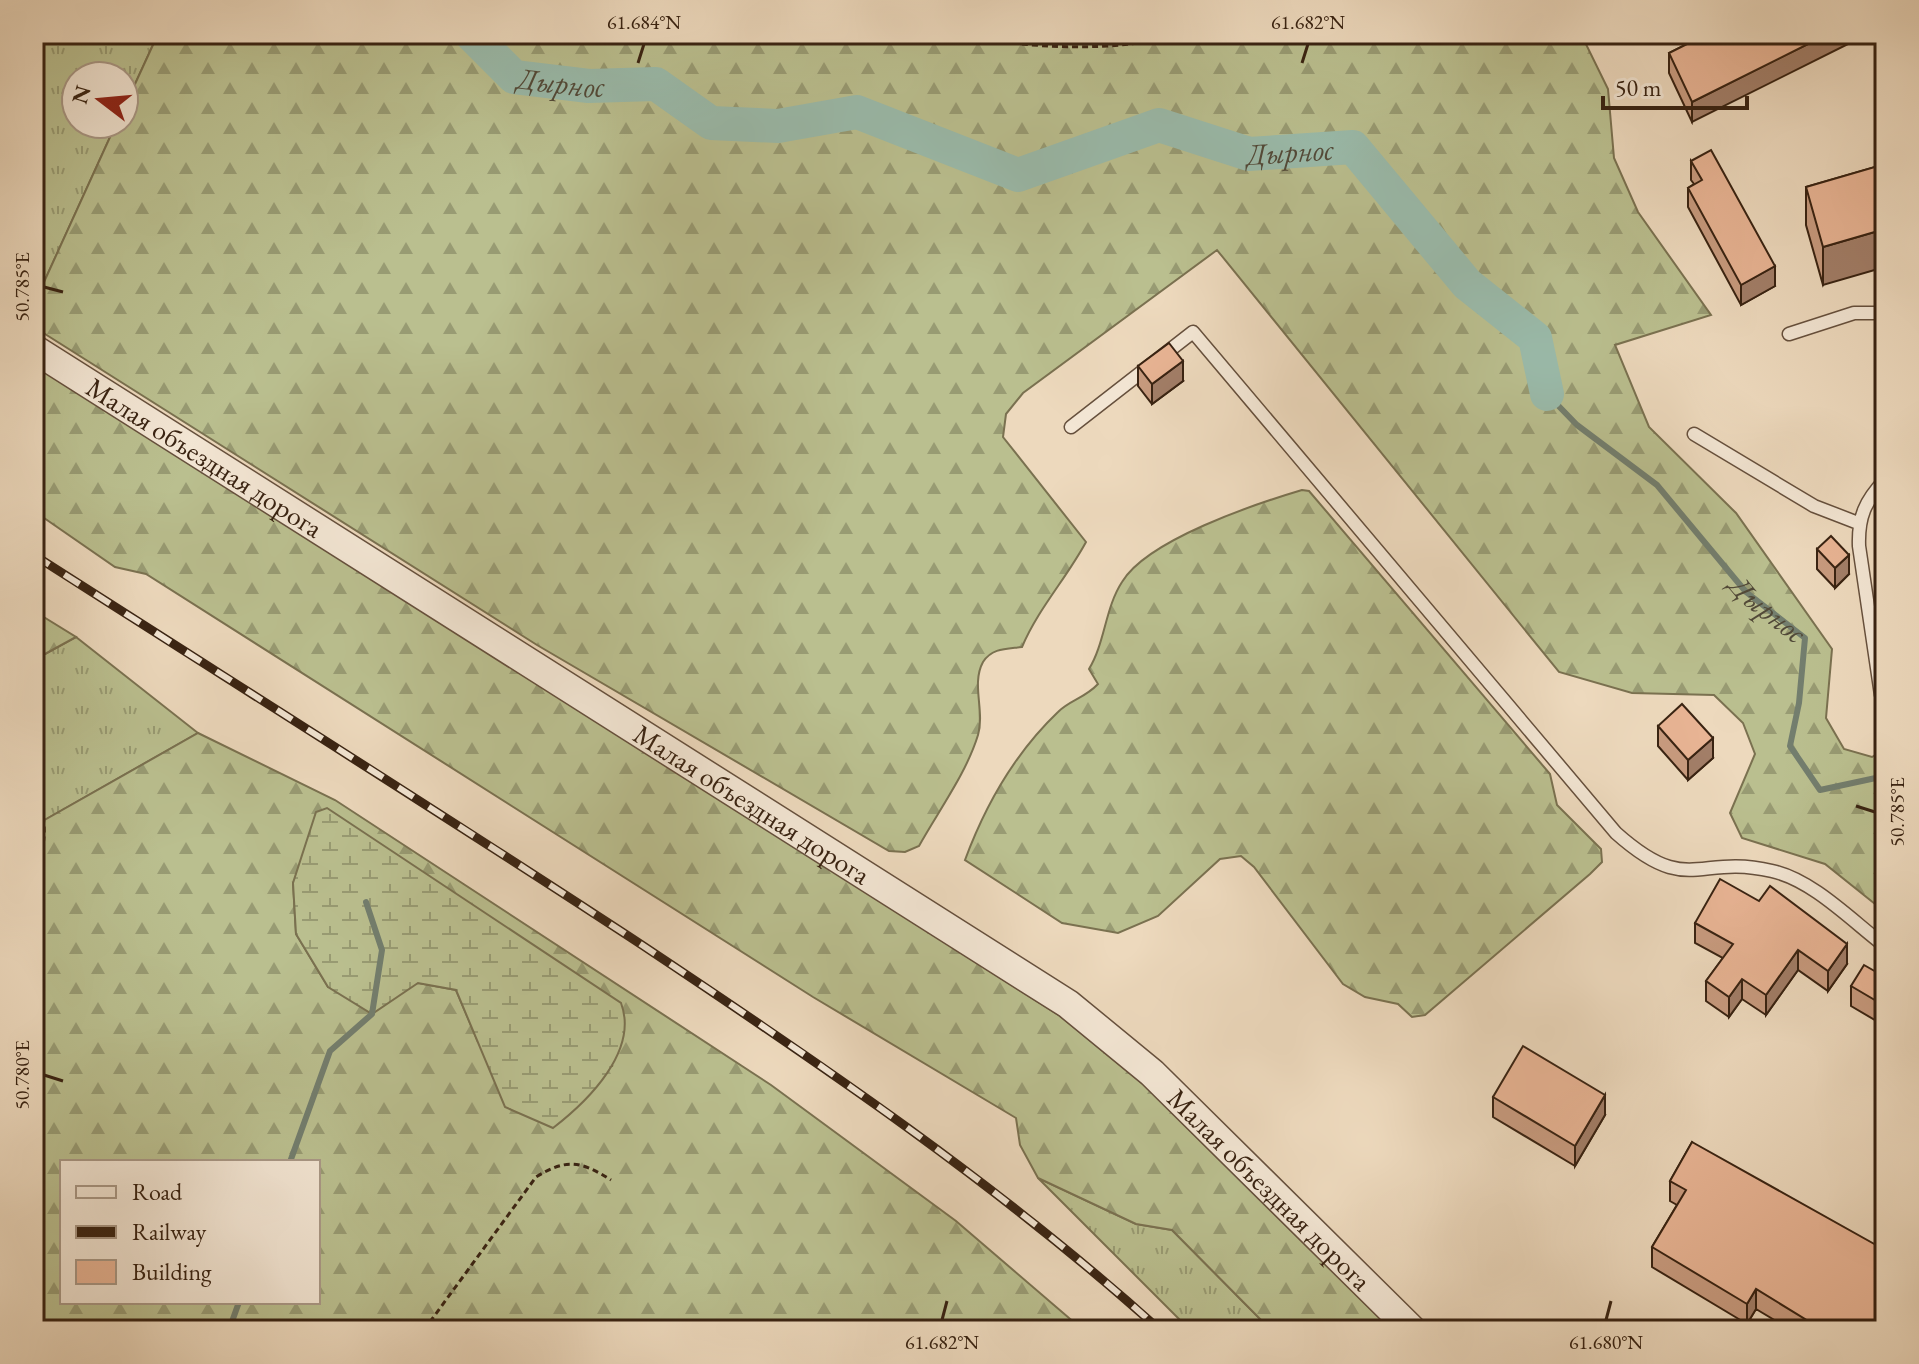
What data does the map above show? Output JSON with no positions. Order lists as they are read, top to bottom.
{
  "streets": {
    "street": ["Малая объездная дорога"]
  },
  "water": ["Дырнос"],
  "legend": ["Road", "Railway", "Building"],
  "scale_bar": "50 m",
  "north": "left",
  "coordinates": [
    "61.684°N",
    "61.682°N",
    "50.785°E",
    "50.780°E",
    "61.680°N"
  ]
}
